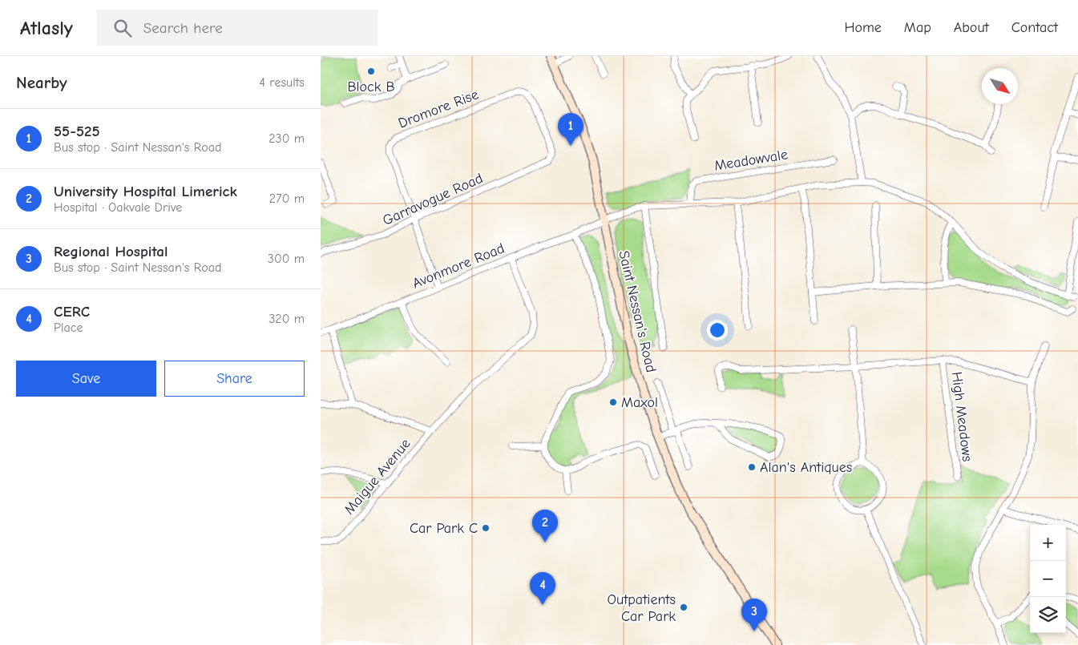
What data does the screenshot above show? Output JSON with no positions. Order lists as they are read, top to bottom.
{
  "streets": {
    "main road": ["Saint Nessan's Road"],
    "street": [
      "Dromore Rise",
      "Meadowvale",
      "Garravogue Road",
      "Avonmore Road",
      "High Meadows",
      "Maigue Avenue"
    ]
  },
  "crossings": [
    ["Dromore Rise", "Garravogue Road"],
    ["Dromore Rise", "Avonmore Road"],
    ["Avonmore Road", "Saint Nessan's Road"],
    ["Avonmore Road", "Maigue Avenue"]
  ],
  "places": [
    "Block B",
    "Maxol",
    "Alan's Antiques",
    "Car Park C",
    "Outpatients Car Park"
  ],
  "north": "bottom right",
  "page": {
    "header": "Atlasly",
    "search": "Search here",
    "nav": [
      "Home",
      "Map",
      "About",
      "Contact"
    ],
    "heading": ["Nearby", "4 results"],
    "list": [
      {
        "mark": "1",
        "name": "55-525",
        "note": "Bus stop · Saint Nessan's Road",
        "value": "230 m"
      },
      {
        "mark": "2",
        "name": "University Hospital Limerick",
        "note": "Hospital · Oakvale Drive",
        "value": "270 m"
      },
      {
        "mark": "3",
        "name": "Regional Hospital",
        "note": "Bus stop · Saint Nessan's Road",
        "value": "300 m"
      },
      {
        "mark": "4",
        "name": "CERC",
        "note": "Place",
        "value": "320 m"
      }
    ],
    "pins": [
      "1",
      "2",
      "4",
      "3"
    ],
    "buttons": ["Save", "Share"],
    "map_buttons": ["+", "−"]
  }
}
